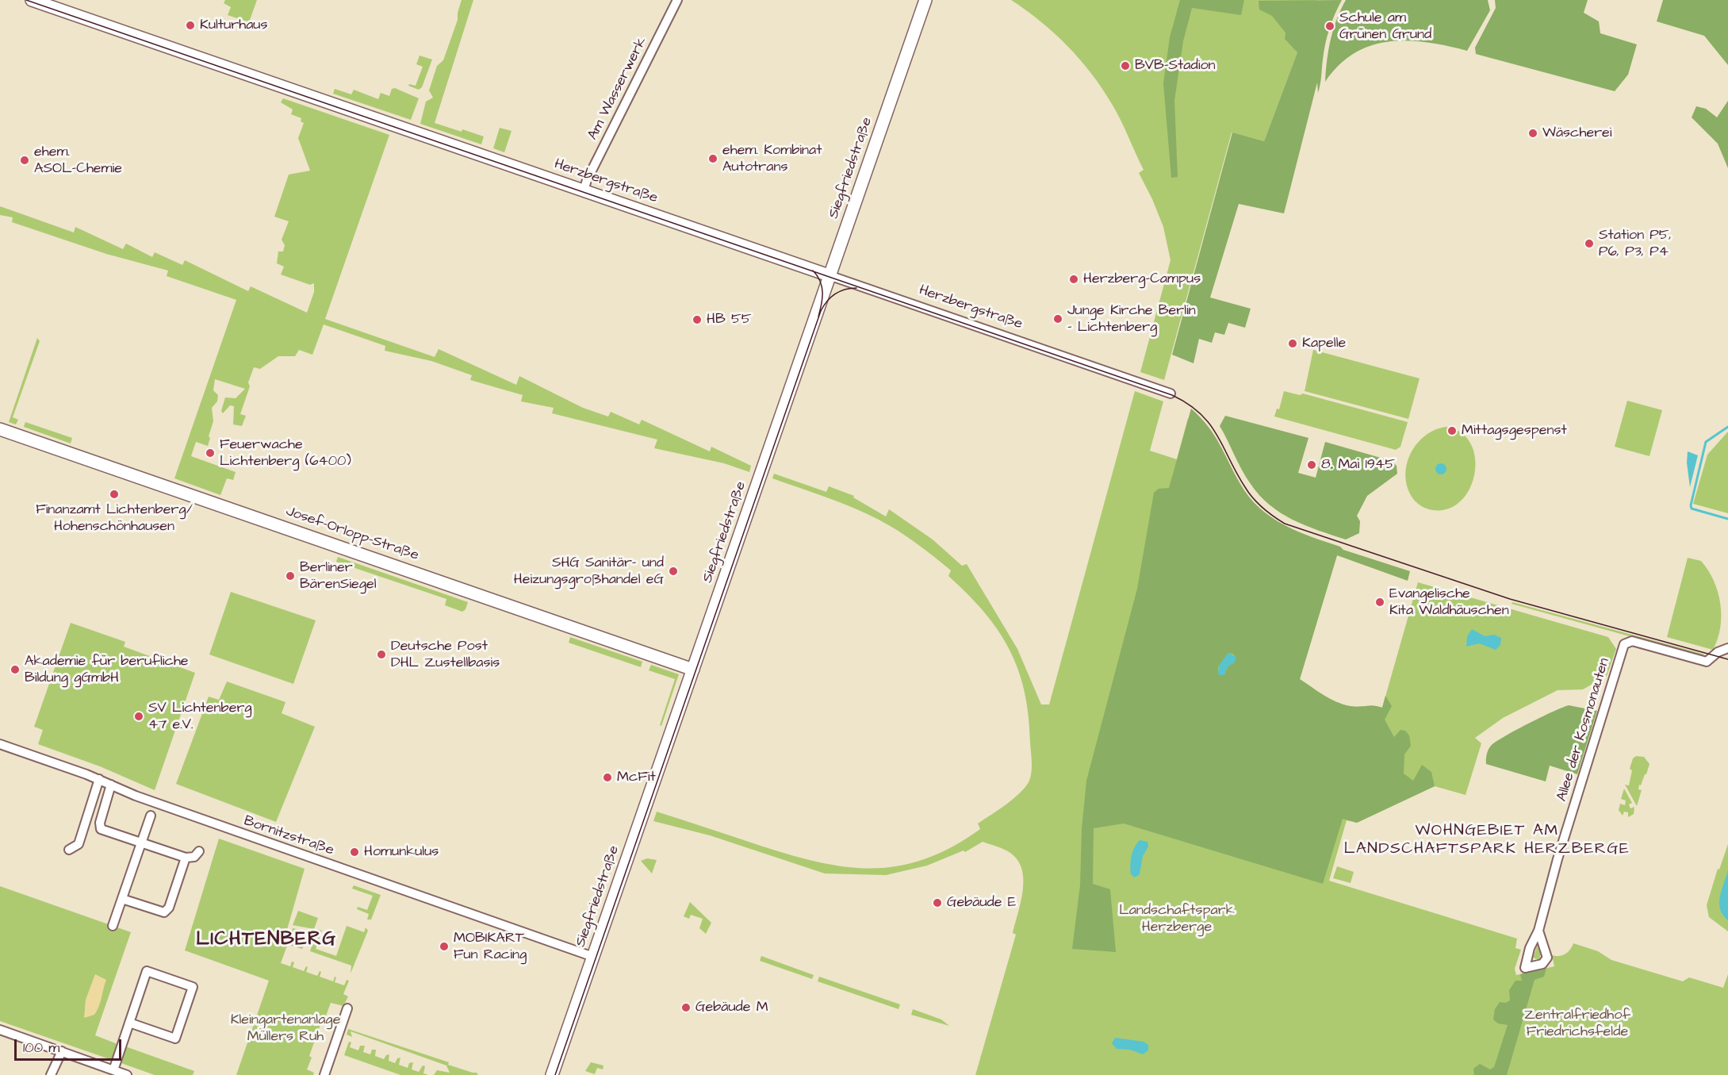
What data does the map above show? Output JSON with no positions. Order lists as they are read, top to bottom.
{
  "streets": {
    "street": [
      "Am Wasserwerk",
      "Siegfriedstraße",
      "Herzbergstraße",
      "Josef-Orlopp-Straße",
      "Allee der Kosmonauten",
      "Bornitzstraße"
    ]
  },
  "crossings": [
    ["Am Wasserwerk", "Herzbergstraße"],
    ["Siegfriedstraße", "Herzbergstraße"],
    ["Siegfriedstraße", "Josef-Orlopp-Straße"],
    ["Siegfriedstraße", "Bornitzstraße"]
  ],
  "districts": ["WOHNGEBIET AM LANDSCHAFTSPARK HERZBERGE", "LICHTENBERG"],
  "parks": ["Landschaftspark Herzberge", "Zentralfriedhof Friedrichsfelde", "Kleingartenanlage Müllers Ruh"],
  "places": [
    "Kulturhaus",
    "Schule am Grünen Grund",
    "BVB-Stadion",
    "Wäscherei",
    "ehem. Kombinat Autotrans",
    "ehem. ASOL-Chemie",
    "Station P5, P6, P3, P4",
    "Herzberg-Campus",
    "Junge Kirche Berlin - Lichtenberg",
    "HB 55",
    "Kapelle",
    "Mittagsgespenst",
    "Feuerwache Lichtenberg (6400)",
    "8. Mai 1945",
    "Finanzamt Lichtenberg/ Hohenschönhausen",
    "SHG Sanitär- und Heizungsgroßhandel eG",
    "Berliner BärenSiegel",
    "Evangelische Kita Waldhäuschen",
    "Deutsche Post DHL Zustellbasis",
    "Akademie für berufliche Bildung gGmbH",
    "SV Lichtenberg 47 e.V.",
    "McFit",
    "Homunkulus",
    "Gebäude E",
    "MOBIKART Fun Racing",
    "Gebäude M"
  ],
  "scale_bar": "100 m"
}
